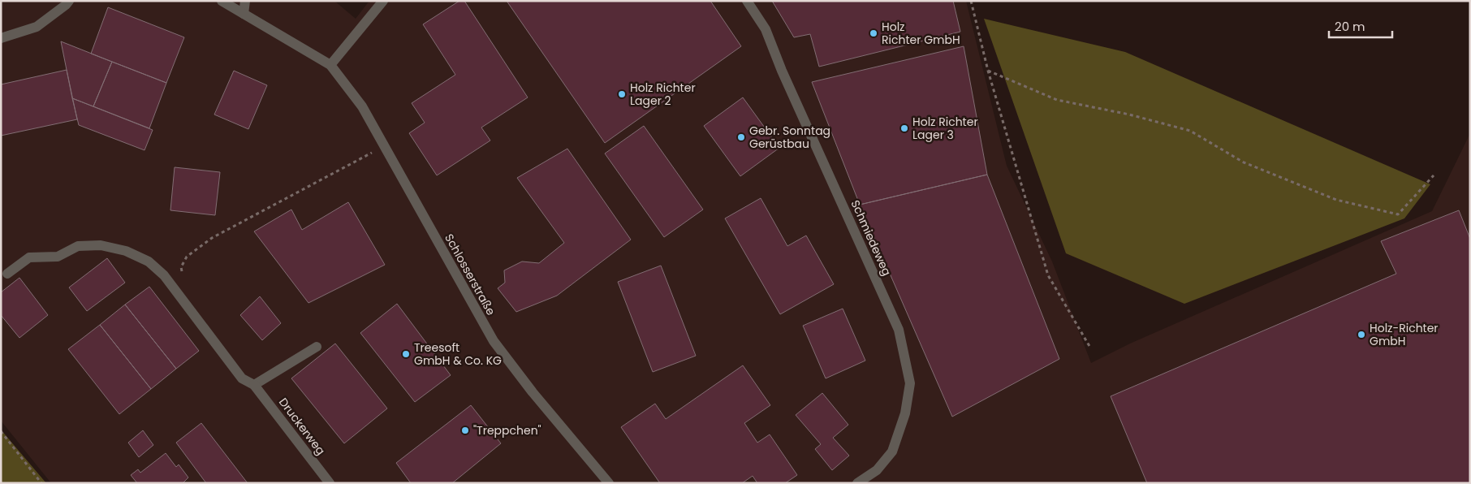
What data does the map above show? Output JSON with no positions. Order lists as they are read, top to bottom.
{
  "streets": {
    "street": ["Schmiedeweg", "Schlosserstraße", "Druckerweg"]
  },
  "places": [
    "Holz Richter GmbH",
    "Holz Richter Lager 2",
    "Holz Richter Lager 3",
    "Gebr. Sonntag Gerüstbau",
    "Holz-Richter GmbH",
    "Treesoft GmbH & Co. KG",
    "\"Treppchen\""
  ],
  "scale_bar": "20 m"
}
